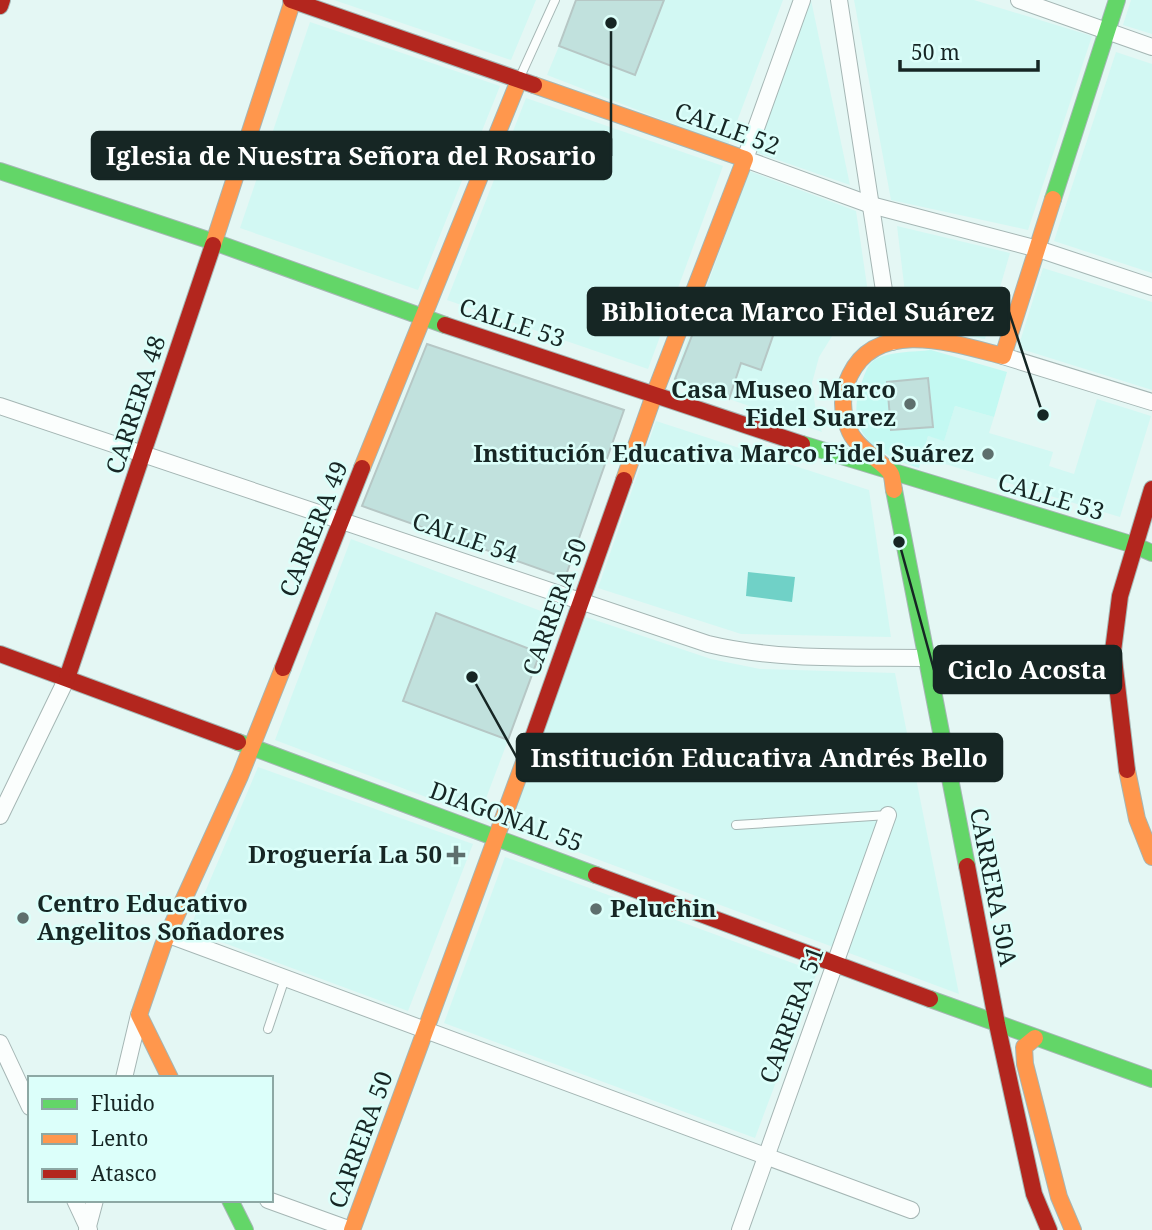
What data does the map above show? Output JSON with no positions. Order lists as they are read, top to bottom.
{
  "streets": {
    "street": [
      "CALLE 52",
      "CALLE 53",
      "CARRERA 48",
      "CARRERA 49",
      "CALLE 54",
      "CARRERA 50",
      "DIAGONAL 55",
      "CARRERA 50A",
      "CARRERA 51"
    ]
  },
  "crossings": [
    ["CALLE 52", "CARRERA 48"],
    ["CALLE 52", "CARRERA 49"],
    ["CALLE 52", "CARRERA 50"],
    ["CALLE 53", "CARRERA 48"],
    ["CALLE 53", "CARRERA 49"],
    ["CALLE 53", "CARRERA 50"],
    ["CALLE 53", "CARRERA 50A"],
    ["CARRERA 48", "CALLE 54"],
    ["CARRERA 48", "DIAGONAL 55"],
    ["CARRERA 49", "CALLE 54"],
    ["CARRERA 49", "DIAGONAL 55"],
    ["CALLE 54", "CARRERA 50"],
    ["CALLE 54", "CARRERA 50A"],
    ["CARRERA 50", "DIAGONAL 55"],
    ["DIAGONAL 55", "CARRERA 50A"],
    ["DIAGONAL 55", "CARRERA 51"]
  ],
  "places": {
    "other": [
      "Iglesia de Nuestra Señora del Rosario",
      "Casa Museo Marco Fidel Suarez",
      "Biblioteca Marco Fidel Suárez",
      "Institución Educativa Marco Fidel Suárez",
      "Ciclo Acosta",
      "Institución Educativa Andrés Bello",
      "Peluchin",
      "Centro Educativo Angelitos Soñadores"
    ],
    "health": ["Droguería La 50"]
  },
  "legend": ["Fluido", "Lento", "Atasco"],
  "scale_bar": "50 m"
}
